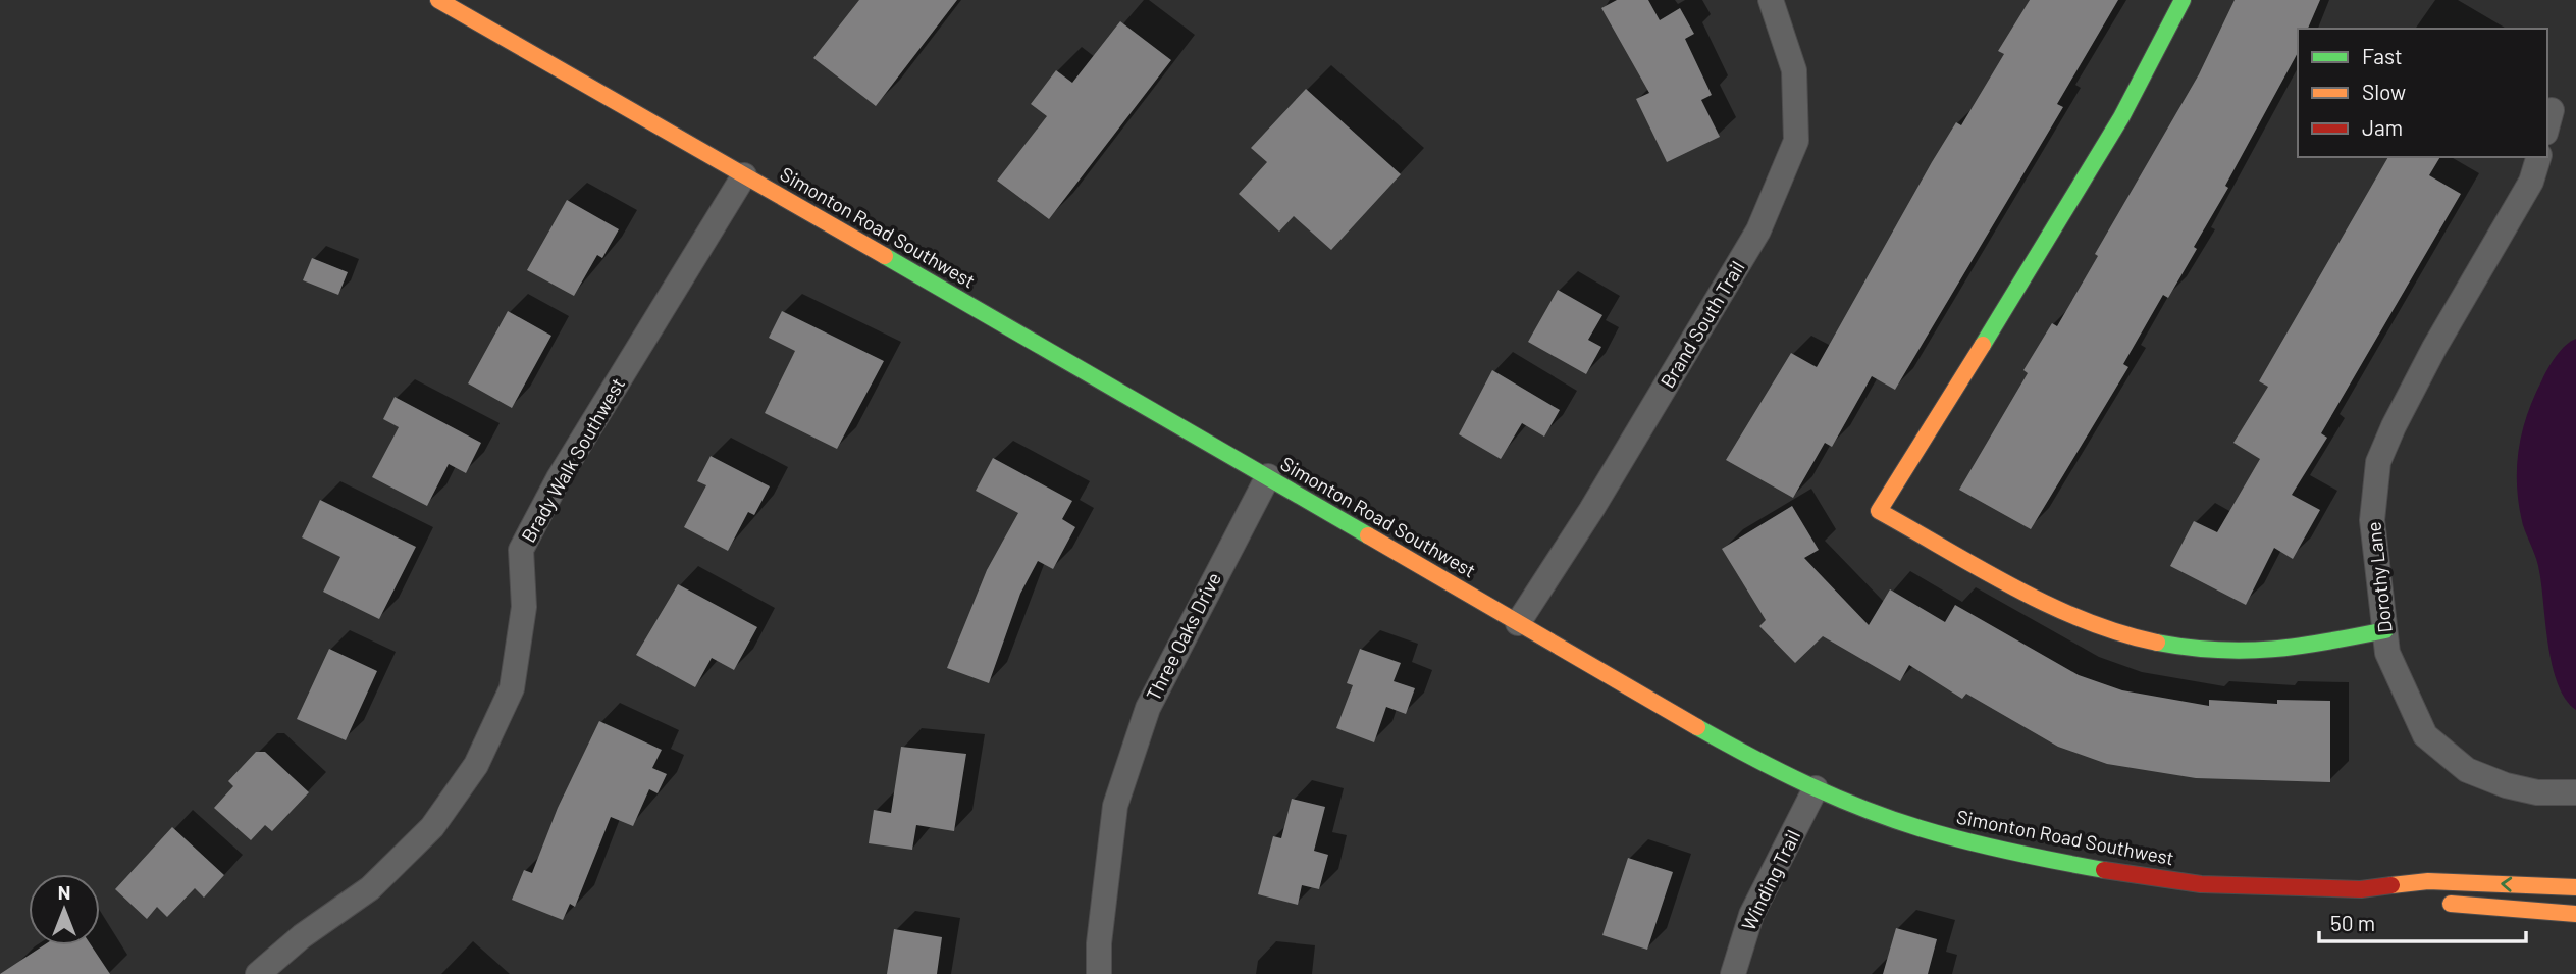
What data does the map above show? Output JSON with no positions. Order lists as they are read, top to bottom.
{
  "streets": {
    "street": [
      "Simonton Road Southwest",
      "Brand South Trail",
      "Brady Walk Southwest",
      "Dorothy Lane",
      "Three Oaks Drive",
      "Winding Trail"
    ]
  },
  "crossings": [
    ["Simonton Road Southwest", "Brand South Trail"],
    ["Simonton Road Southwest", "Brady Walk Southwest"],
    ["Simonton Road Southwest", "Three Oaks Drive"],
    ["Simonton Road Southwest", "Winding Trail"]
  ],
  "legend": ["Fast", "Slow", "Jam"],
  "scale_bar": "50 m",
  "north": "top"
}
